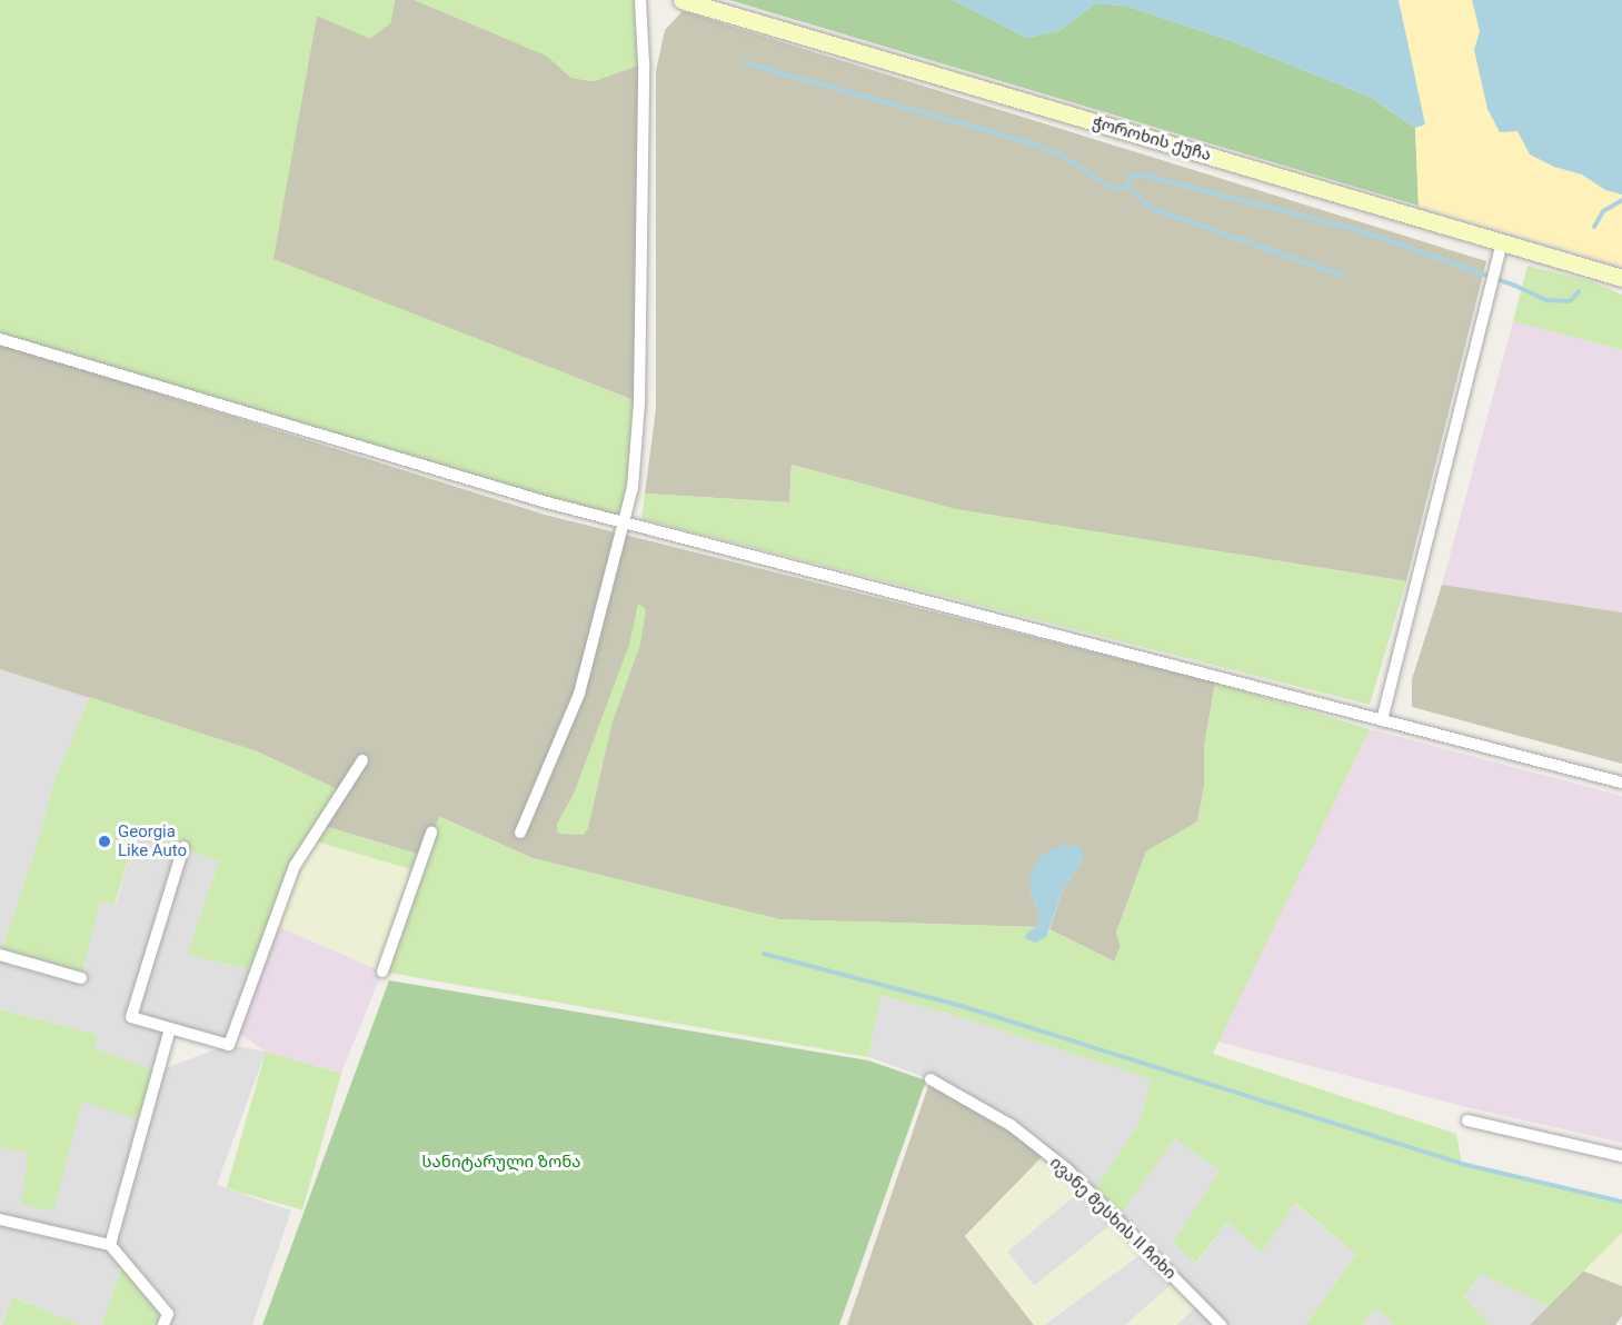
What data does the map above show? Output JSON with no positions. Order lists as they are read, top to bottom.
{
  "streets": {
    "street": ["ჭოროხის ქუჩა", "ივანე მესხის II ჩიხი"]
  },
  "parks": ["სანიტარული ზონა"],
  "places": ["Georgia Like Auto"]
}
